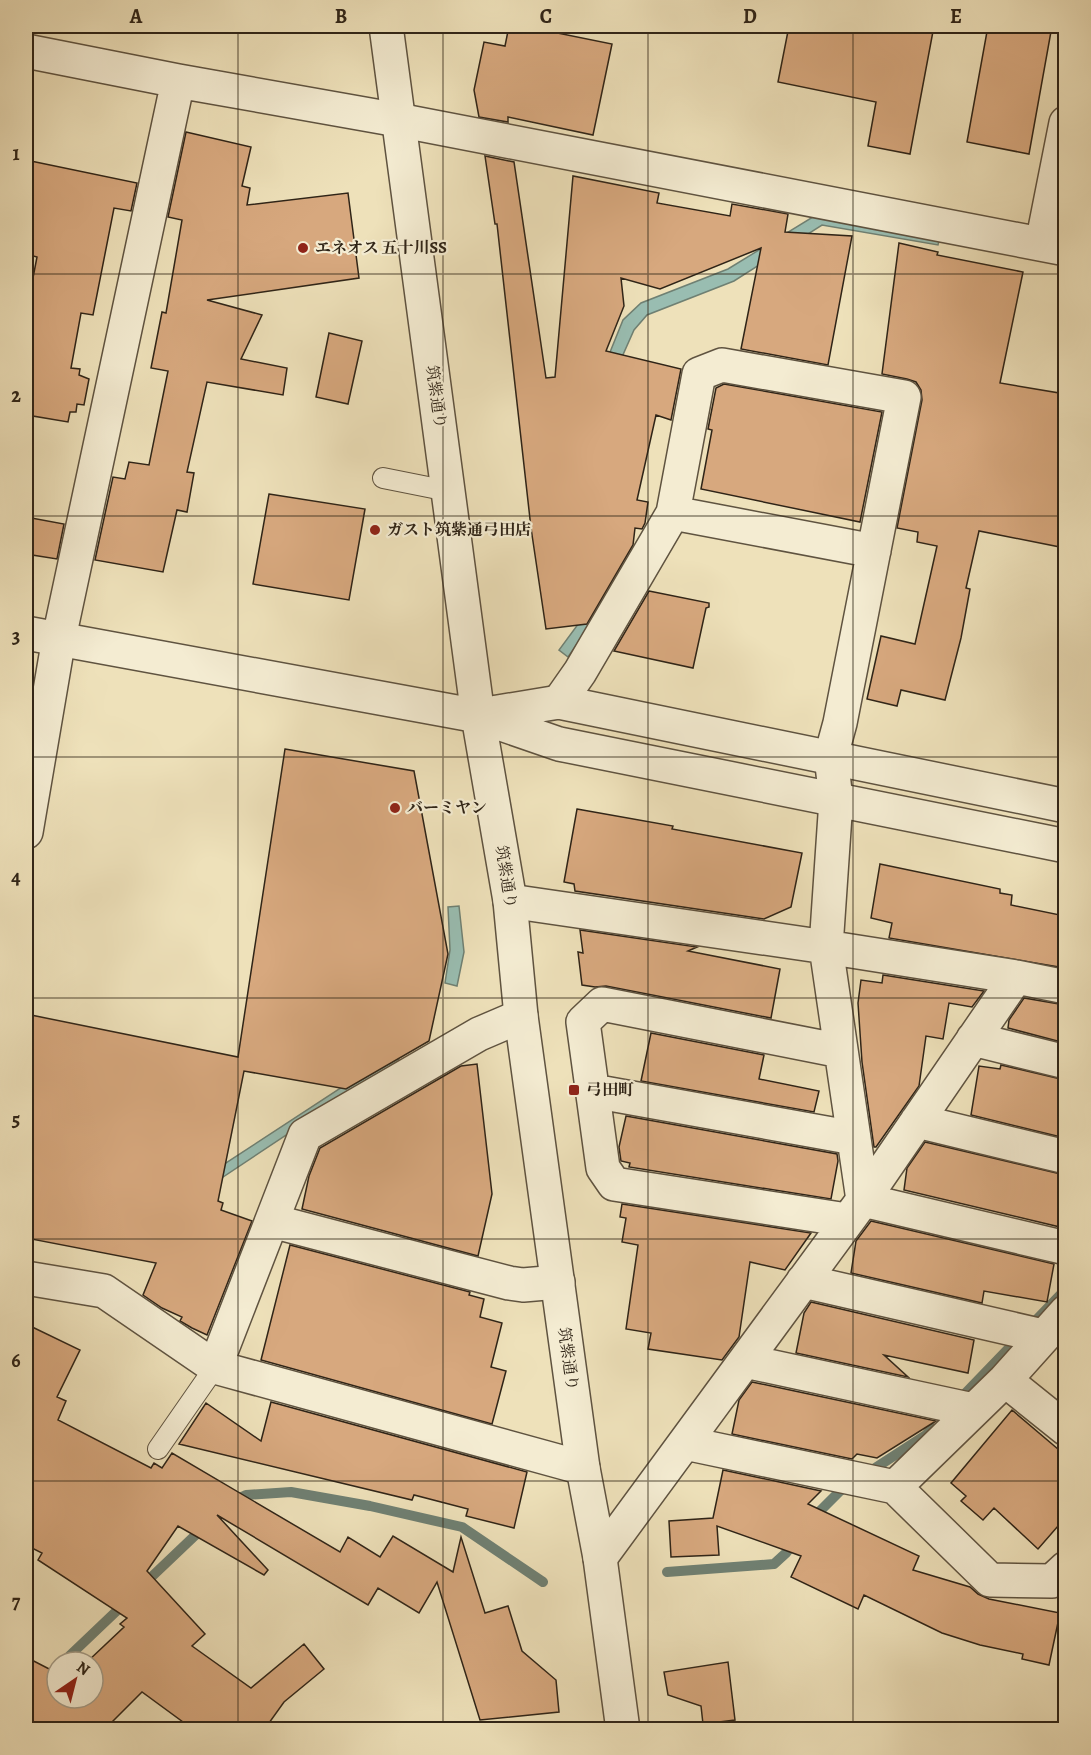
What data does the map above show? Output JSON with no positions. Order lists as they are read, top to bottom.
{
  "streets": {
    "street": ["筑紫通り"]
  },
  "places": {
    "other": ["エネオス 五十川SS", "ガスト筑紫通弓田店", "バーミヤン"],
    "transit": ["弓田町"]
  },
  "north": "top right",
  "grid": {
    "columns": [
      "A",
      "B",
      "C",
      "D",
      "E"
    ],
    "rows": [
      "1",
      "2",
      "3",
      "4",
      "5",
      "6",
      "7"
    ]
  }
}
